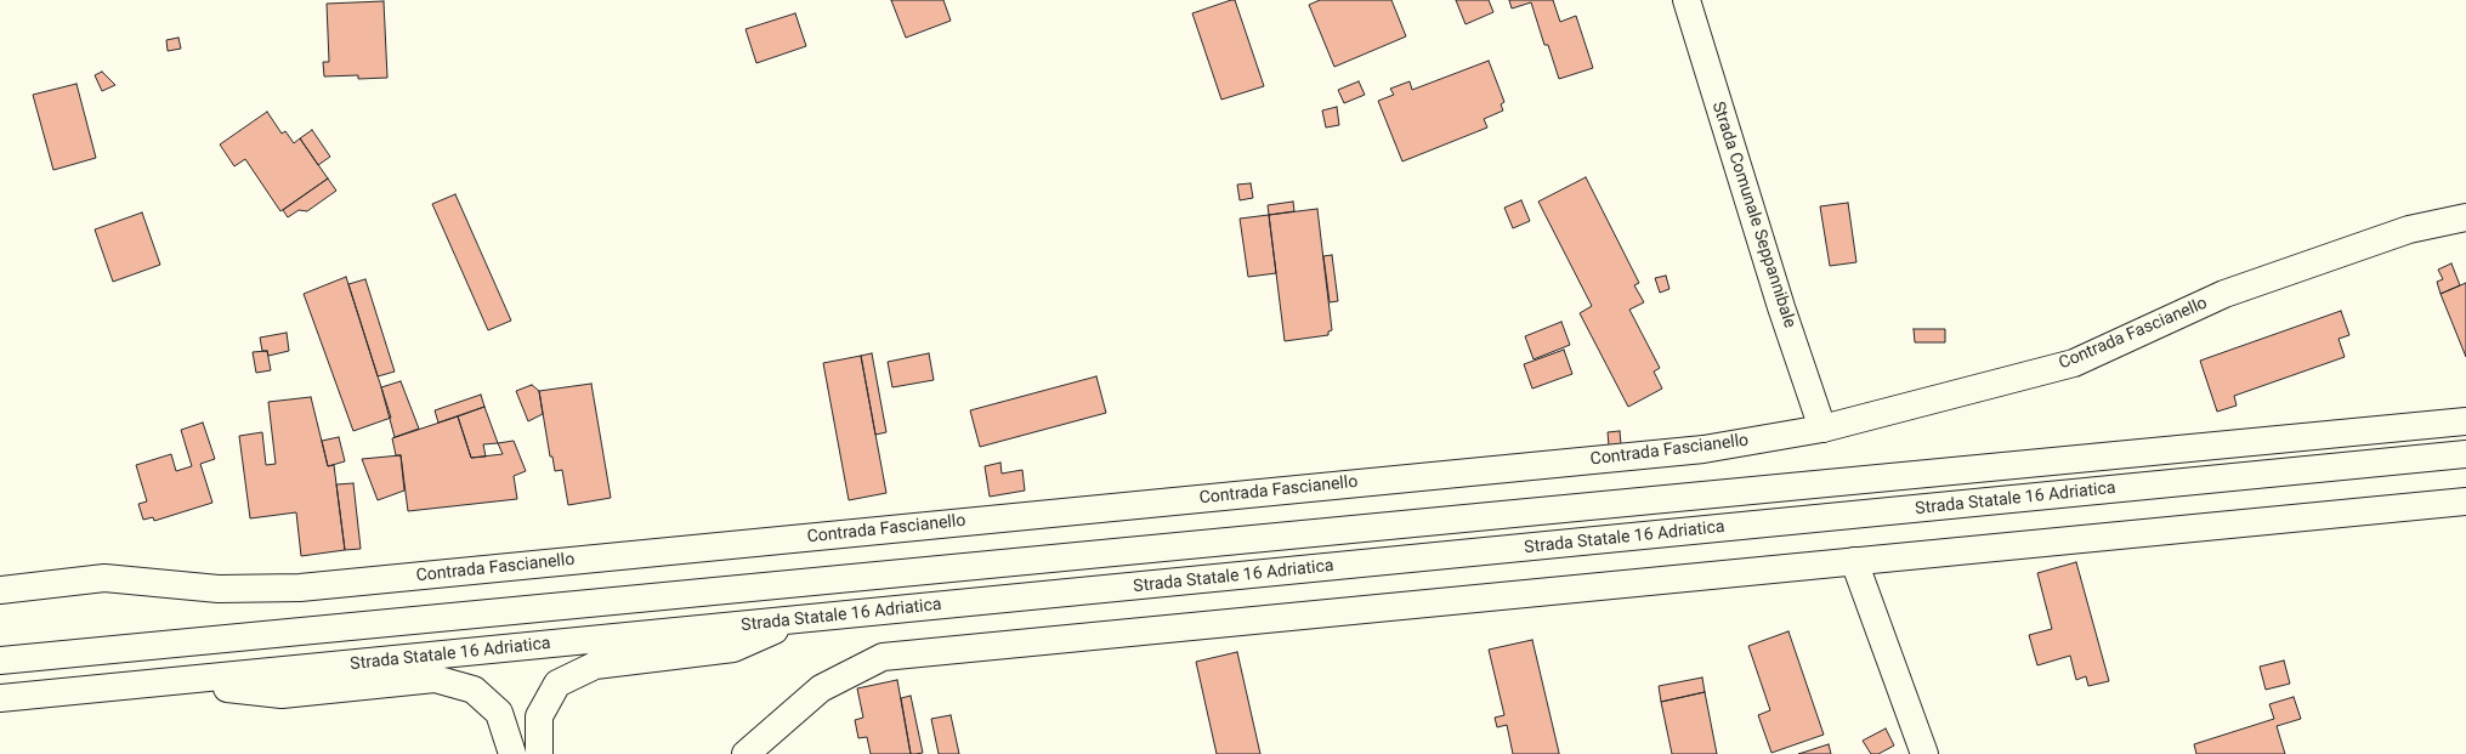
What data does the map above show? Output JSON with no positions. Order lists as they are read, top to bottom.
{
  "streets": {
    "main road": ["Strada Comunale Seppannibale", "Contrada Fascianello", "Strada Statale 16 Adriatica"]
  },
  "crossings": [
    ["Strada Comunale Seppannibale", "Contrada Fascianello"]
  ]
}
